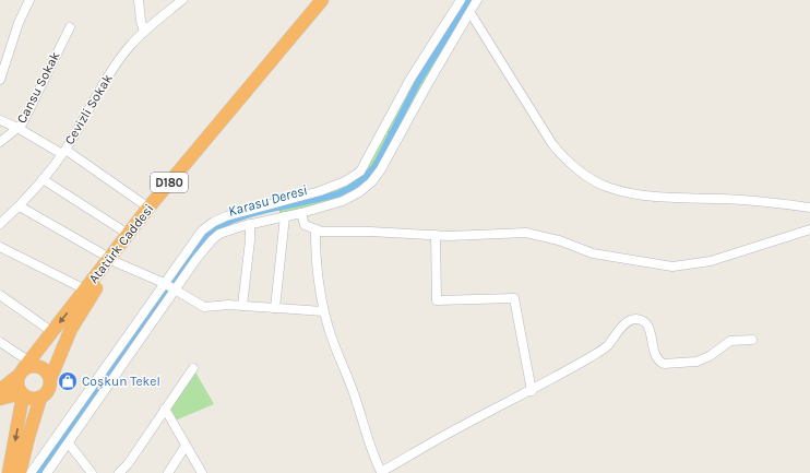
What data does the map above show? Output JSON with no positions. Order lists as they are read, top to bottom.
{
  "streets": {
    "highway": ["D180", "Atatürk Caddesi"],
    "street": ["Cansu Sokak", "Cevizli Sokak"]
  },
  "water": ["Karasu Deresi"],
  "places": {
    "shop": ["Coşkun Tekel"]
  }
}
